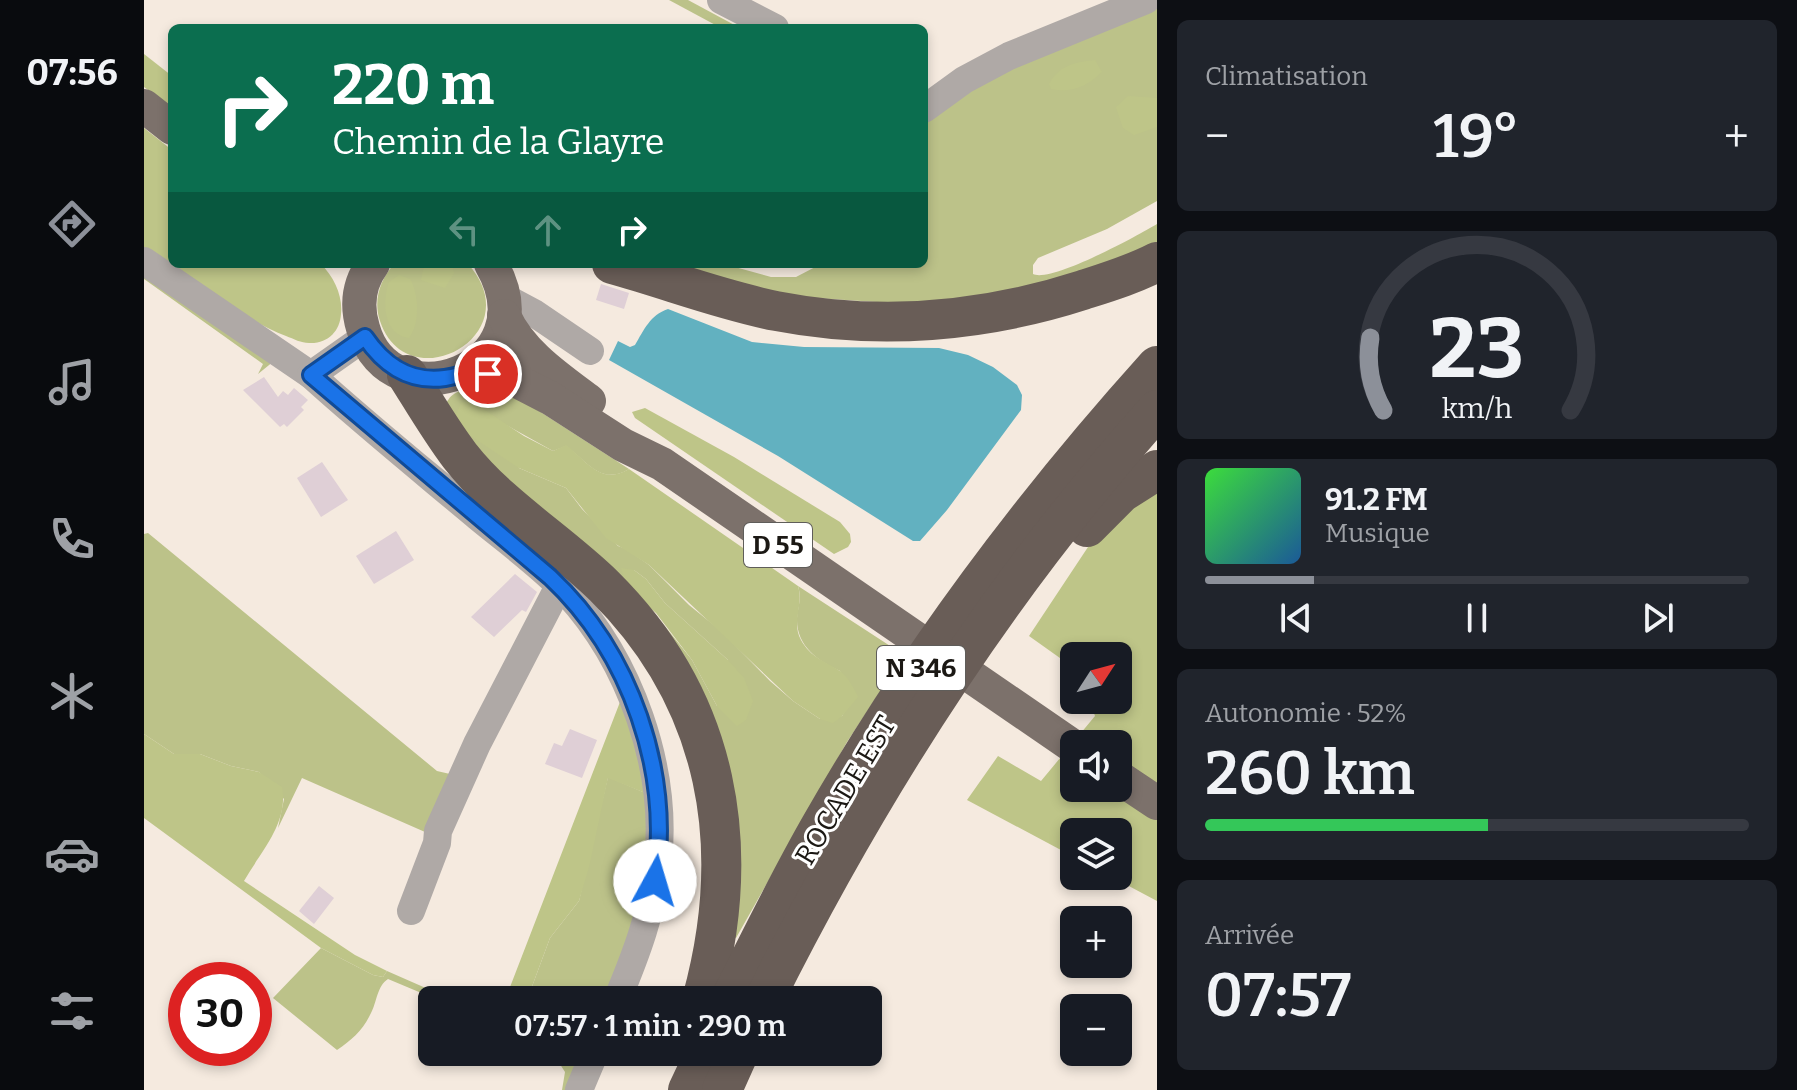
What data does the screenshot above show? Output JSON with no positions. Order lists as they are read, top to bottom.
{
  "streets": {
    "highway": ["N 346", "ROCADE EST"],
    "main road": ["D 55"]
  },
  "north": "top right",
  "page": {
    "tabs": "07:56",
    "tile": [
      "Climatisation",
      ["Autonomie · 52%", "260 km"],
      ["Arrivée", "07:57"]
    ],
    "turn": ["220 m", "Chemin de la Glayre"],
    "heat": ["−", "19°", "+"],
    "song": ["91.2 FM", "Musique"],
    "map_buttons": ["+", "−"],
    "limit": "30",
    "trip": "07:57 · 1 min · 290 m",
    "gauge": ["23", "km/h"]
  }
}
